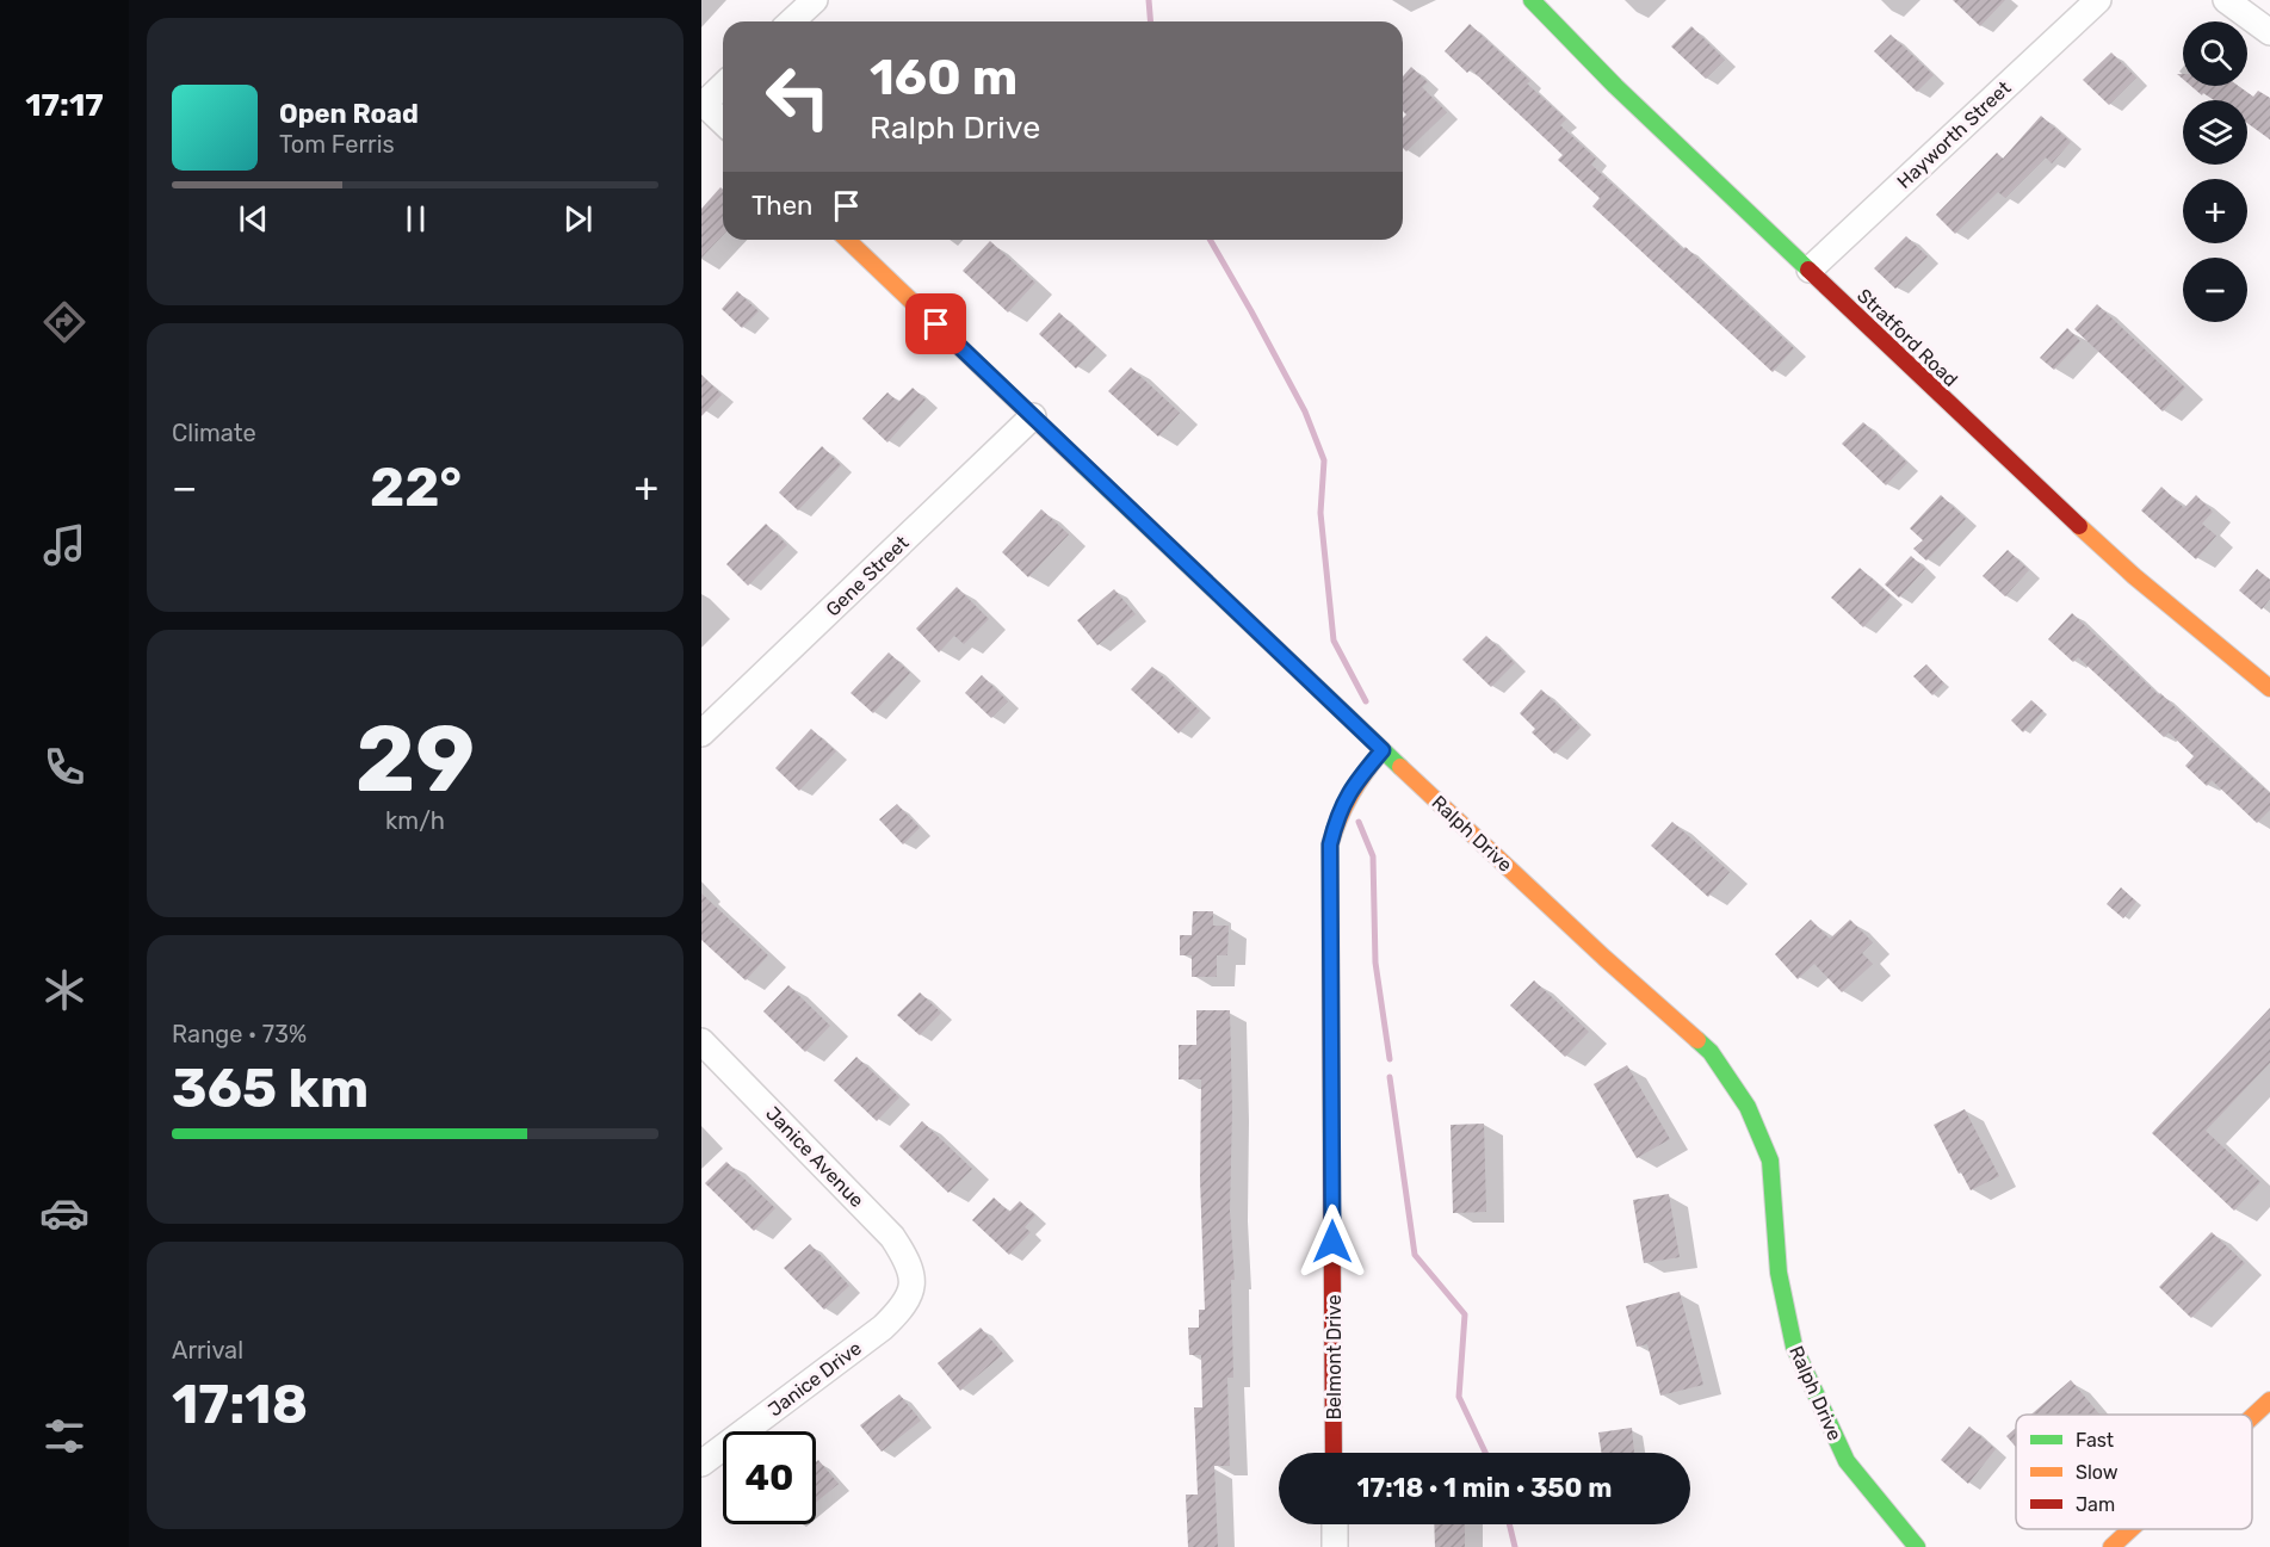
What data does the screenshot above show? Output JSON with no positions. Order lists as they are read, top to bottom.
{
  "streets": {
    "street": [
      "Hayworth Street",
      "Stratford Road",
      "Gene Street",
      "Ralph Drive",
      "Janice Avenue",
      "Belmont Drive",
      "Janice Drive"
    ]
  },
  "crossings": [
    ["Hayworth Street", "Stratford Road"],
    ["Gene Street", "Ralph Drive"],
    ["Ralph Drive", "Belmont Drive"],
    ["Janice Avenue", "Janice Drive"]
  ],
  "legend": ["Fast", "Slow", "Jam"],
  "page": {
    "tabs": "17:17",
    "map_buttons": ["+", "−"],
    "turn": ["160 m", "Ralph Drive"],
    "song": ["Open Road", "Tom Ferris"],
    "then": "Then",
    "tile": [
      "Climate",
      ["29", "km/h"],
      ["Range · 73%", "365 km"],
      ["Arrival", "17:18"]
    ],
    "heat": ["−", "22°", "+"],
    "limit": "40",
    "trip": "17:18 · 1 min · 350 m"
  }
}
